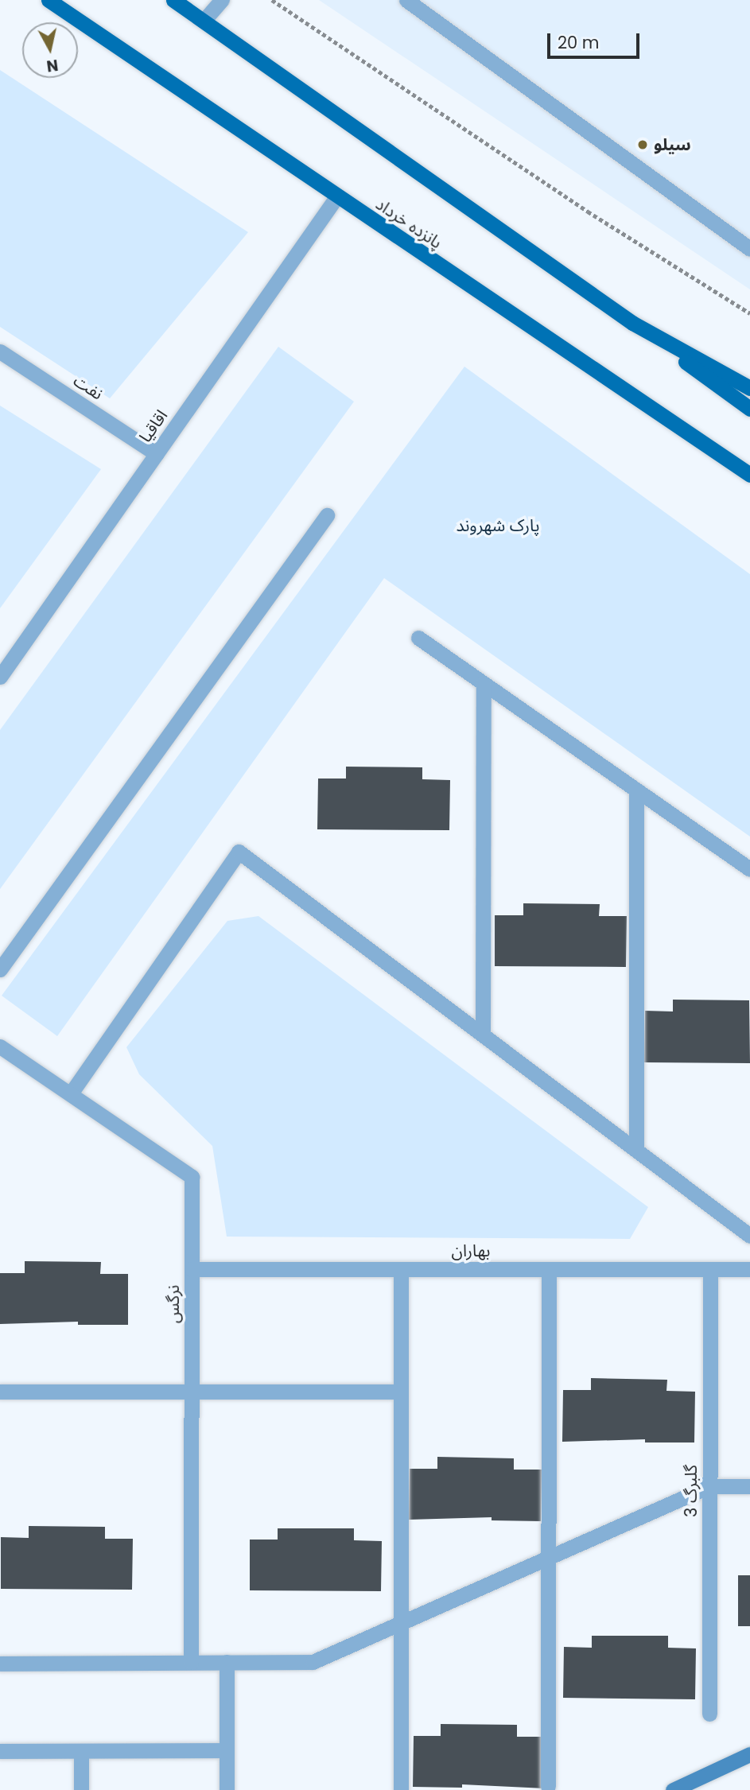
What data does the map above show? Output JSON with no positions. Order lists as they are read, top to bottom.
{
  "streets": {
    "main road": ["پانزده خرداد"],
    "street": [
      "نفت",
      "اقاقیا",
      "بهاران",
      "نرگس",
      "گلبرگ 3"
    ]
  },
  "crossings": [
    ["پانزده خرداد", "اقاقیا"],
    ["نفت", "اقاقیا"],
    ["بهاران", "نرگس"],
    ["بهاران", "گلبرگ 3"]
  ],
  "parks": ["پارک شهروند"],
  "places": ["سیلو"],
  "scale_bar": "20 m",
  "north": "bottom"
}
